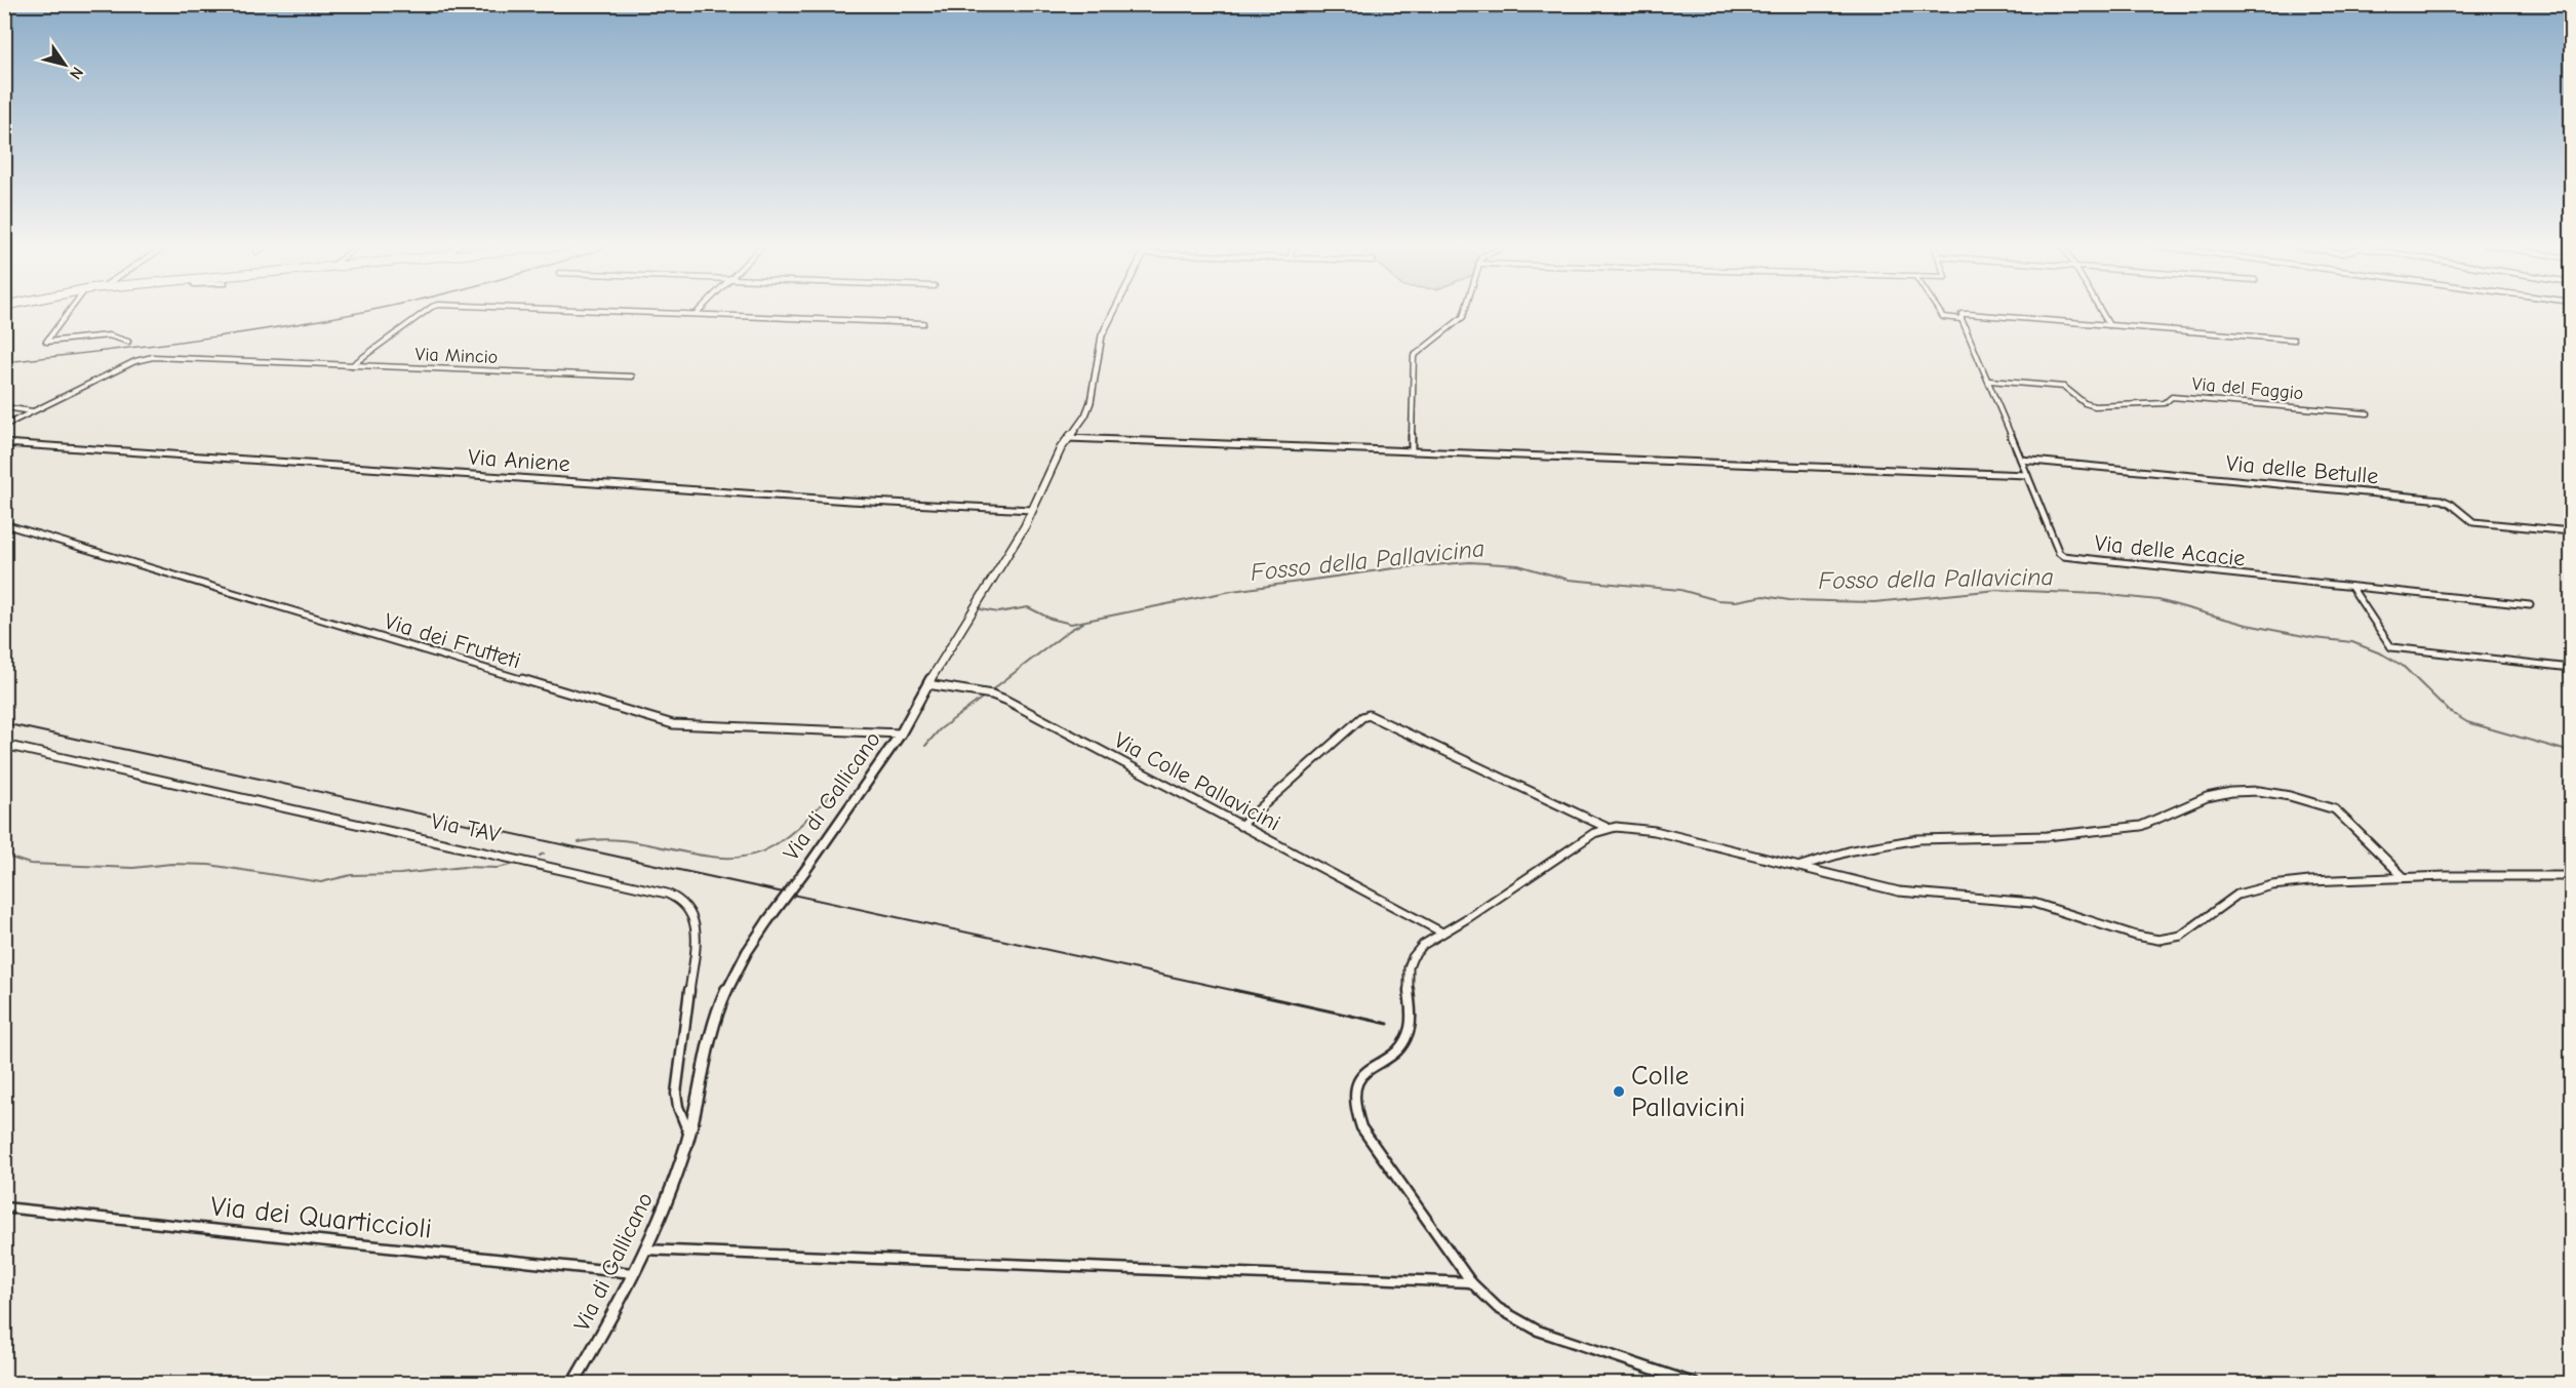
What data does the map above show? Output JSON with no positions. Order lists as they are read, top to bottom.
{
  "streets": {
    "street": [
      "Via Mincio",
      "Via del Faggio",
      "Via Aniene",
      "Via delle Betulle",
      "Via delle Acacie",
      "Via dei Frutteti",
      "Via Colle Pallavicini",
      "Via di Gallicano",
      "Via TAV",
      "Via dei Quarticcioli"
    ]
  },
  "crossings": [
    ["Via del Faggio", "Via delle Acacie"],
    ["Via Aniene", "Via di Gallicano"],
    ["Via delle Betulle", "Via delle Acacie"],
    ["Via dei Frutteti", "Via di Gallicano"],
    ["Via Colle Pallavicini", "Via di Gallicano"],
    ["Via di Gallicano", "Via TAV"],
    ["Via di Gallicano", "Via dei Quarticcioli"]
  ],
  "water": ["Fosso della Pallavicina"],
  "places": ["Colle Pallavicini"],
  "north": "bottom right"
}
